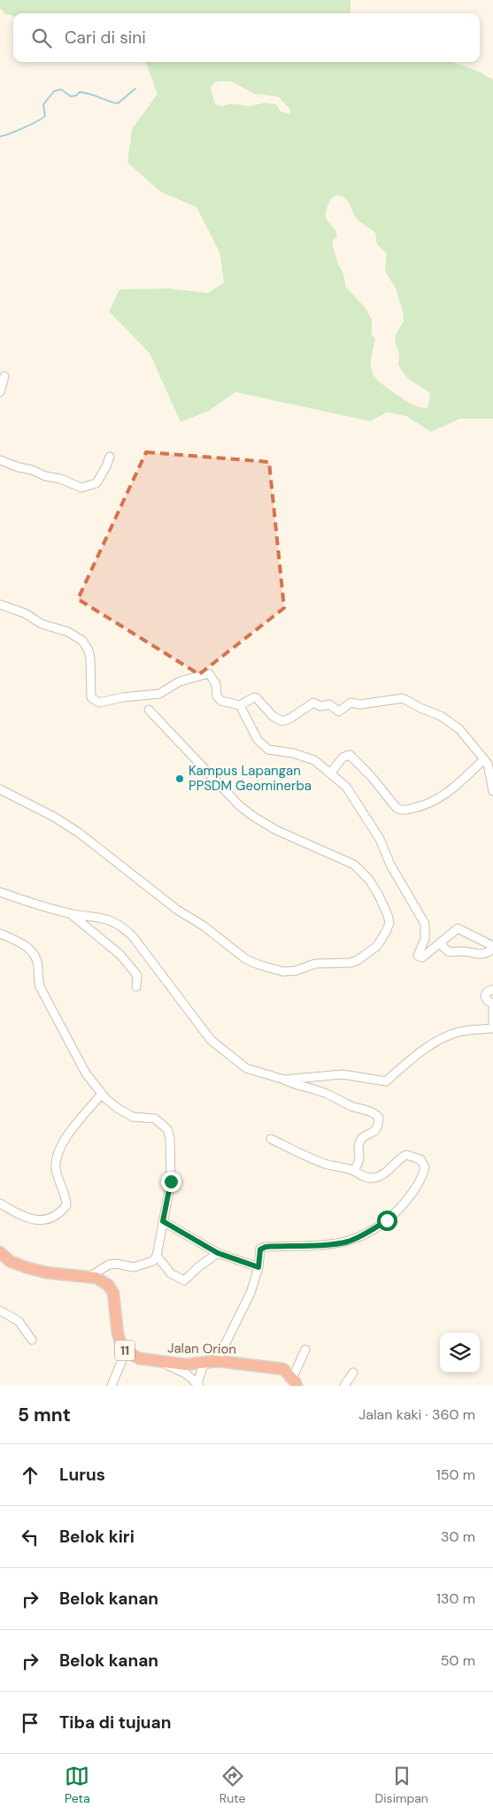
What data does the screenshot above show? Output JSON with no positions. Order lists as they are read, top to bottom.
{
  "streets": {
    "highway": ["Jalan Orion", "11"]
  },
  "crossings": [
    ["Jalan Orion", "11"]
  ],
  "places": ["Kampus Lapangan PPSDM Geominerba"],
  "page": {
    "search": "Cari di sini",
    "heading": ["5 mnt", "Jalan kaki · 360 m"],
    "list": [
      ["Lurus", "150 m"],
      ["Belok kiri", "30 m"],
      ["Belok kanan", "130 m"],
      ["Belok kanan", "50 m"],
      "Tiba di tujuan"
    ],
    "nav": ["Peta", "Rute", "Disimpan"]
  }
}
